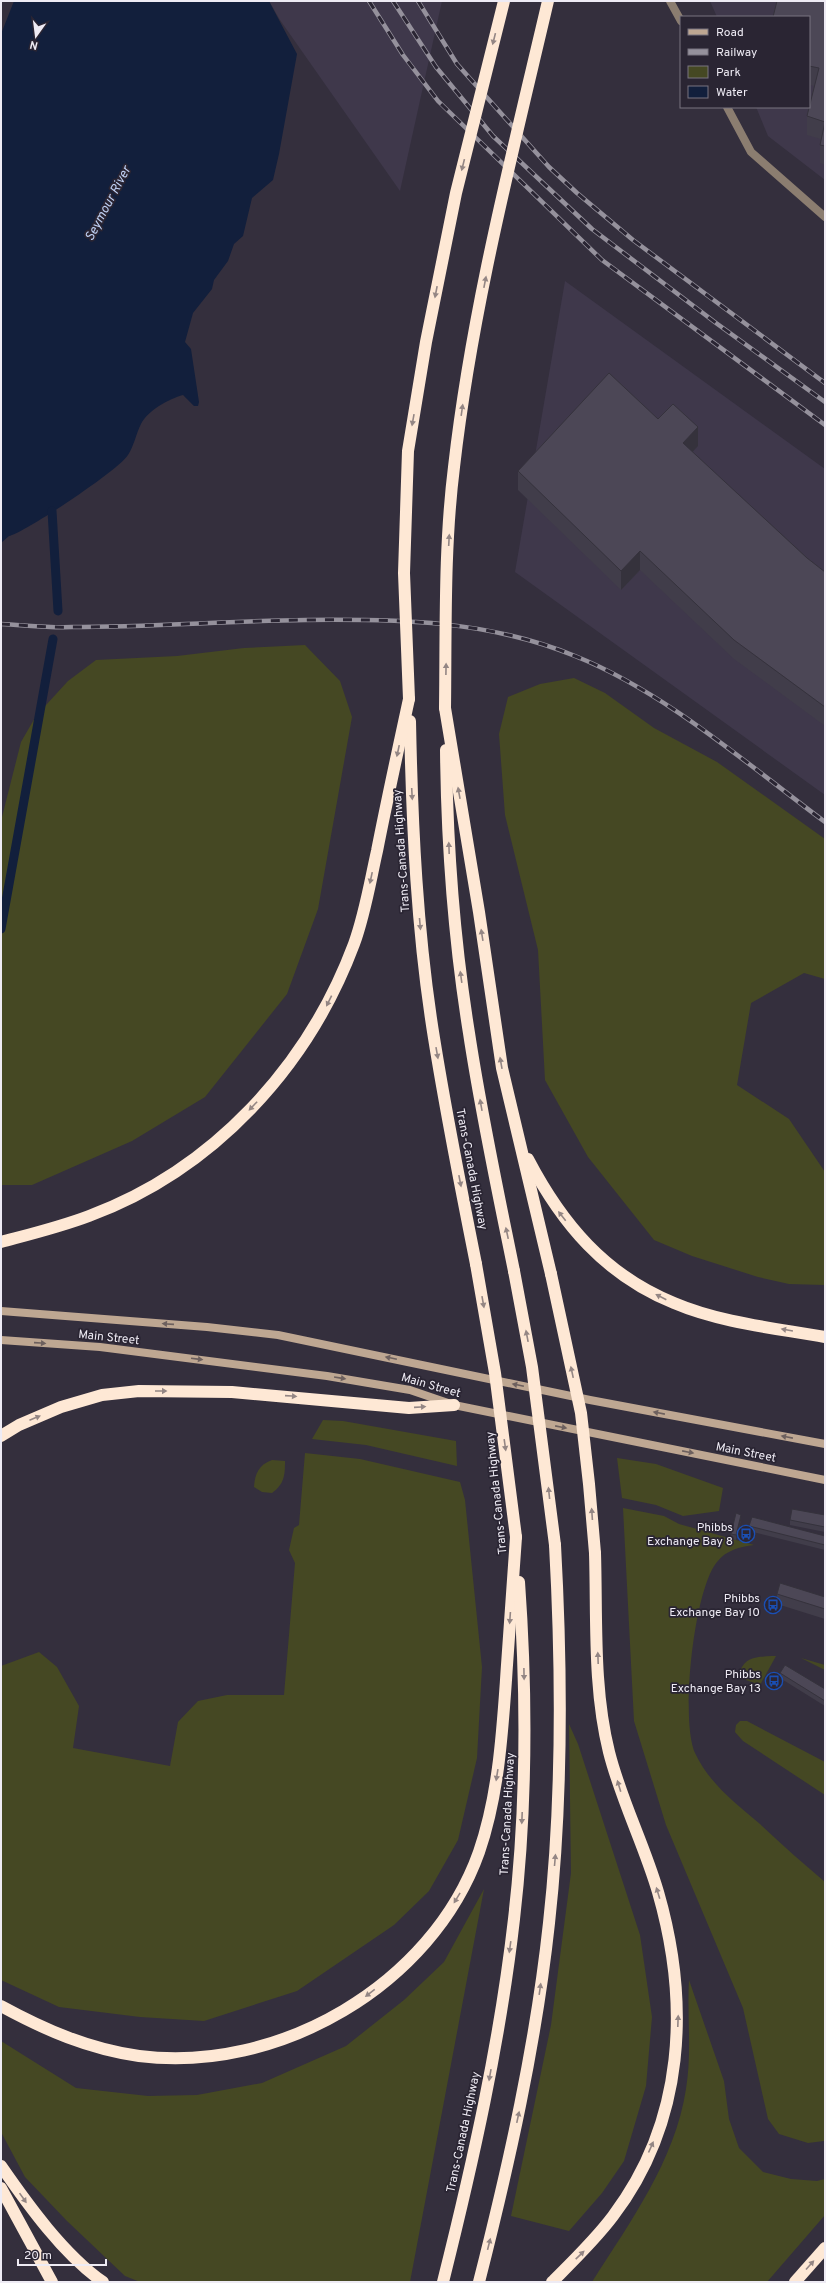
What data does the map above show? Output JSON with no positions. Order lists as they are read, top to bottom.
{
  "streets": {
    "highway": ["Trans-Canada Highway"],
    "main road": ["Main Street"]
  },
  "water": ["Seymour River"],
  "places": {
    "bus stop": ["Phibbs Exchange Bay 8", "Phibbs Exchange Bay 10", "Phibbs Exchange Bay 13"]
  },
  "legend": [
    "Road",
    "Railway",
    "Park",
    "Water"
  ],
  "scale_bar": "20 m",
  "north": "bottom"
}
